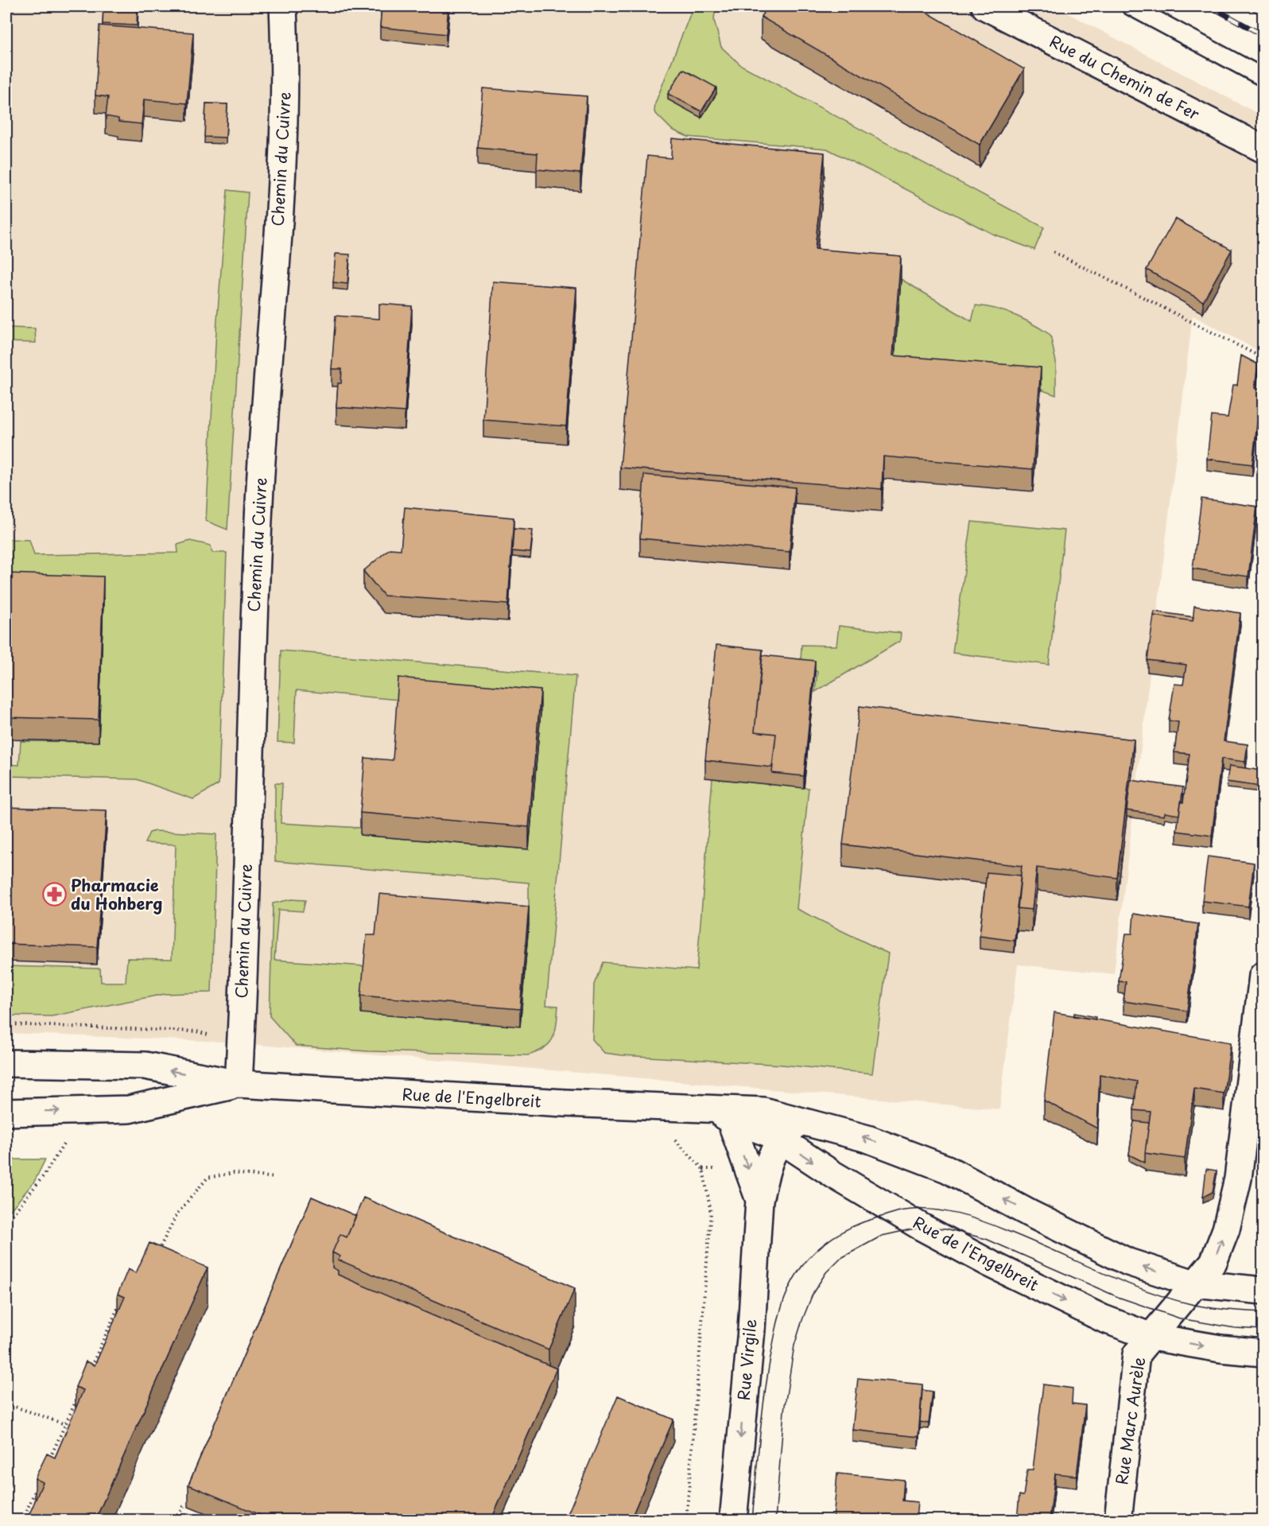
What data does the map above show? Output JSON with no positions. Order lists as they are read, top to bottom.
{
  "streets": {
    "street": [
      "Rue du Chemin de Fer",
      "Chemin du Cuivre",
      "Rue de l'Engelbreit",
      "Rue Virgile",
      "Rue Marc Aurèle"
    ]
  },
  "crossings": [
    ["Chemin du Cuivre", "Rue de l'Engelbreit"],
    ["Rue de l'Engelbreit", "Rue Virgile"],
    ["Rue de l'Engelbreit", "Rue Marc Aurèle"]
  ],
  "one_way": ["Rue Virgile", "Rue Marc Aurèle"],
  "places": {
    "pharmacy": ["Pharmacie du Hohberg"]
  }
}
